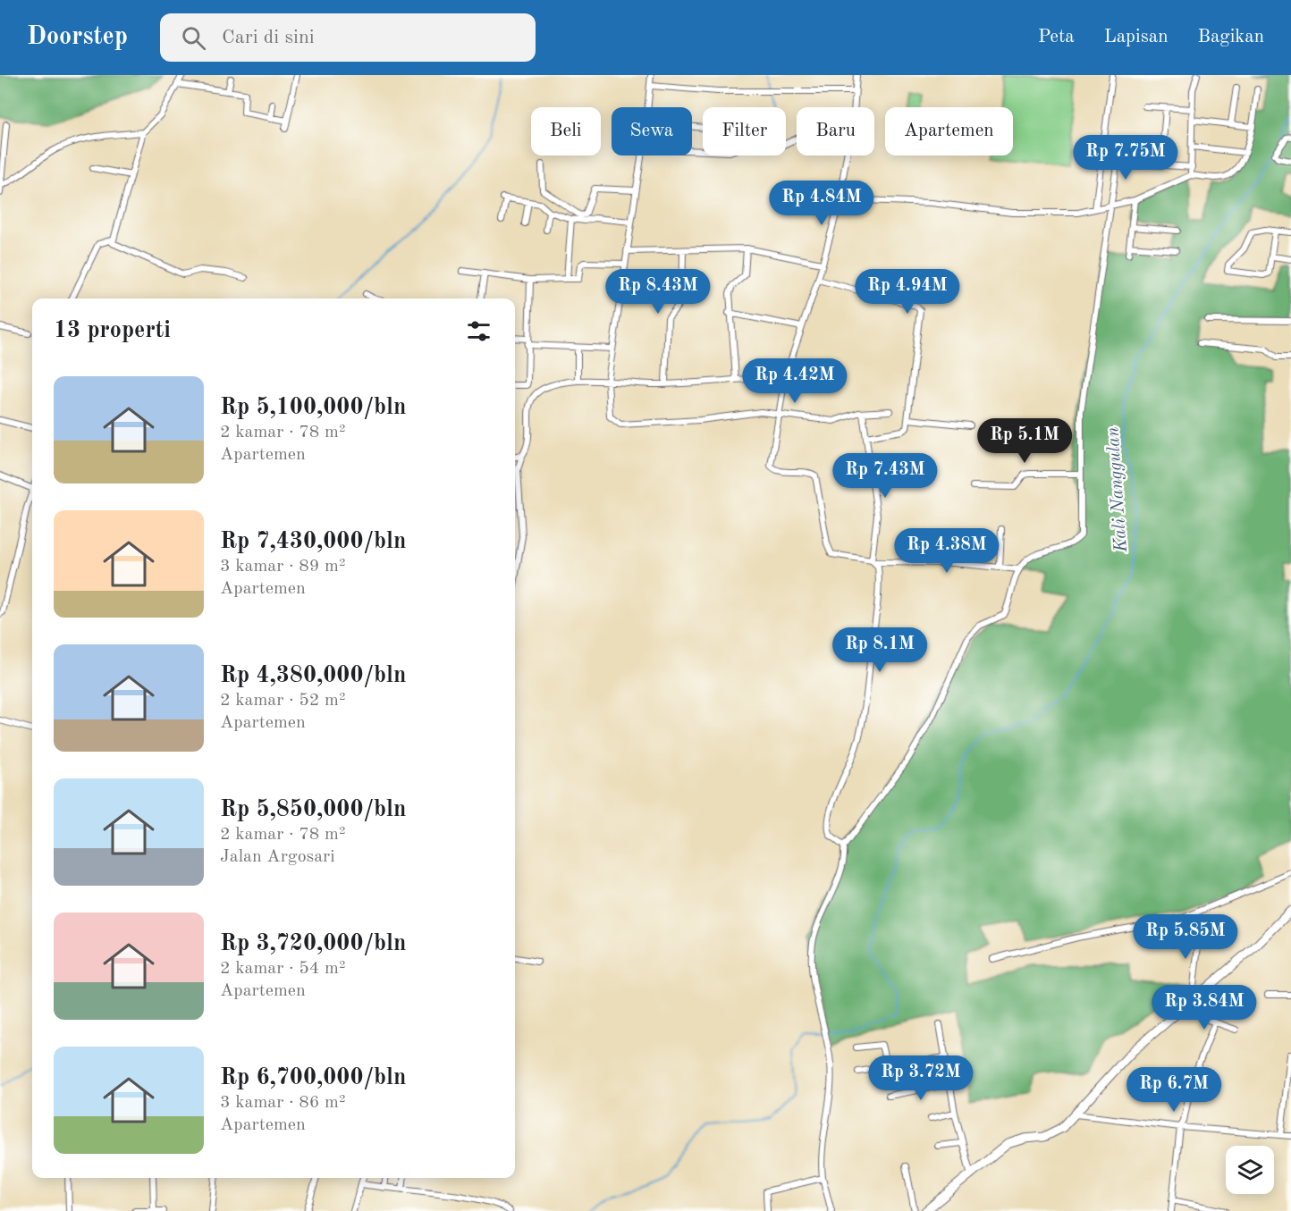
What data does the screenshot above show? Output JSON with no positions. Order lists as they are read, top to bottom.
{
  "water": ["Kali Nanggulan"],
  "page": {
    "header": "Doorstep",
    "search": "Cari di sini",
    "nav": ["Peta", "Lapisan", "Bagikan"],
    "chip": [
      "Beli",
      "Sewa",
      "Filter",
      "Baru",
      "Apartemen"
    ],
    "price": [
      "Rp 7.75M",
      "Rp 4.84M",
      "Rp 8.43M",
      "Rp 4.94M",
      "Rp 4.42M",
      "Rp 5.1M",
      "Rp 7.43M",
      "Rp 4.38M",
      "Rp 8.1M",
      "Rp 5.85M",
      "Rp 3.84M",
      "Rp 3.72M",
      "Rp 6.7M"
    ],
    "heading": "13 properti",
    "list": [
      {
        "name": "Rp 5,100,000/bln",
        "note": "2 kamar · 78 m² · Apartemen"
      },
      {
        "name": "Rp 7,430,000/bln",
        "note": "3 kamar · 89 m² · Apartemen"
      },
      {
        "name": "Rp 4,380,000/bln",
        "note": "2 kamar · 52 m² · Apartemen"
      },
      {
        "name": "Rp 5,850,000/bln",
        "note": "2 kamar · 78 m² · Jalan Argosari"
      },
      {
        "name": "Rp 3,720,000/bln",
        "note": "2 kamar · 54 m² · Apartemen"
      },
      {
        "name": "Rp 6,700,000/bln",
        "note": "3 kamar · 86 m² · Apartemen"
      }
    ]
  }
}
